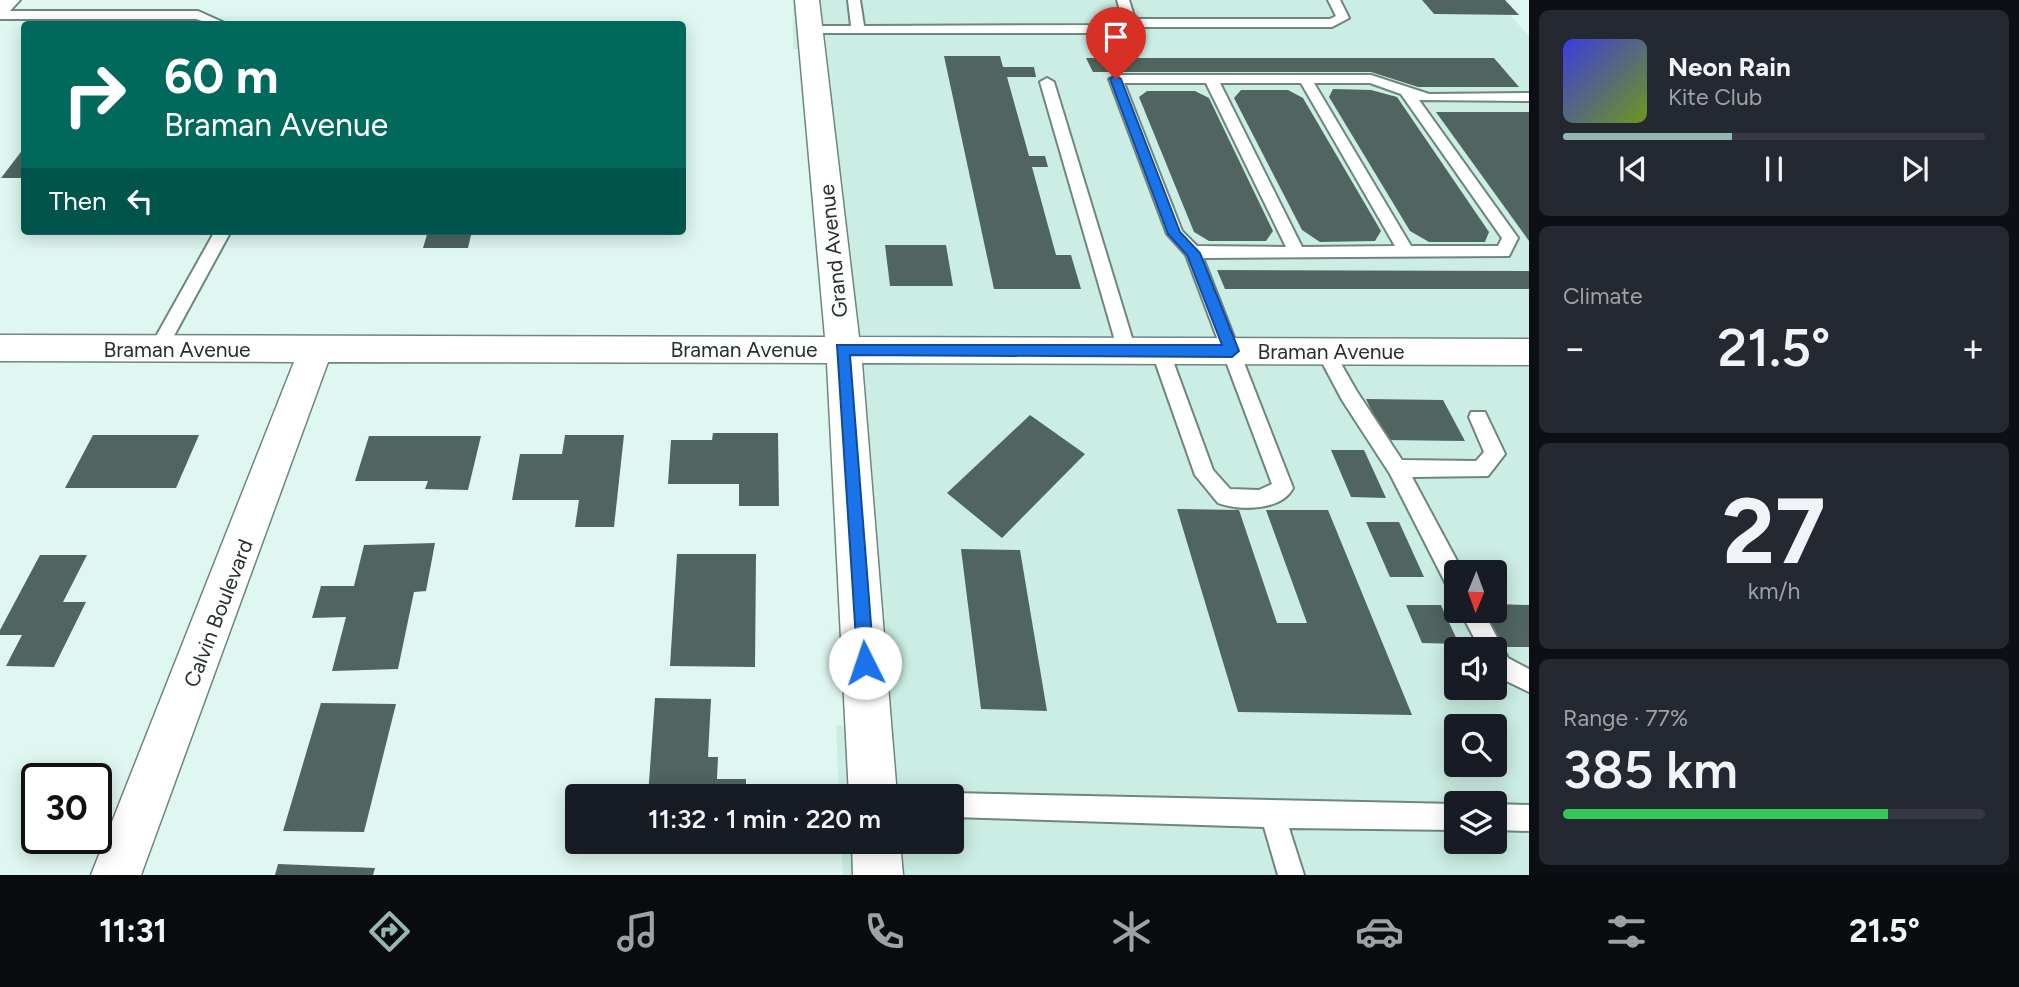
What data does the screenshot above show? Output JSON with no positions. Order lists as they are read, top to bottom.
{
  "streets": {
    "street": ["Grand Avenue", "Braman Avenue", "Calvin Boulevard"]
  },
  "crossings": [
    ["Grand Avenue", "Braman Avenue"],
    ["Braman Avenue", "Calvin Boulevard"]
  ],
  "north": "bottom",
  "page": {
    "turn": ["60 m", "Braman Avenue"],
    "song": ["Neon Rain", "Kite Club"],
    "then": "Then",
    "tile": [
      "Climate",
      ["27", "km/h"],
      ["Range · 77%", "385 km"]
    ],
    "heat": ["−", "21.5°", "+"],
    "limit": "30",
    "trip": "11:32 · 1 min · 220 m",
    "tabs": ["11:31", "21.5°"]
  }
}
